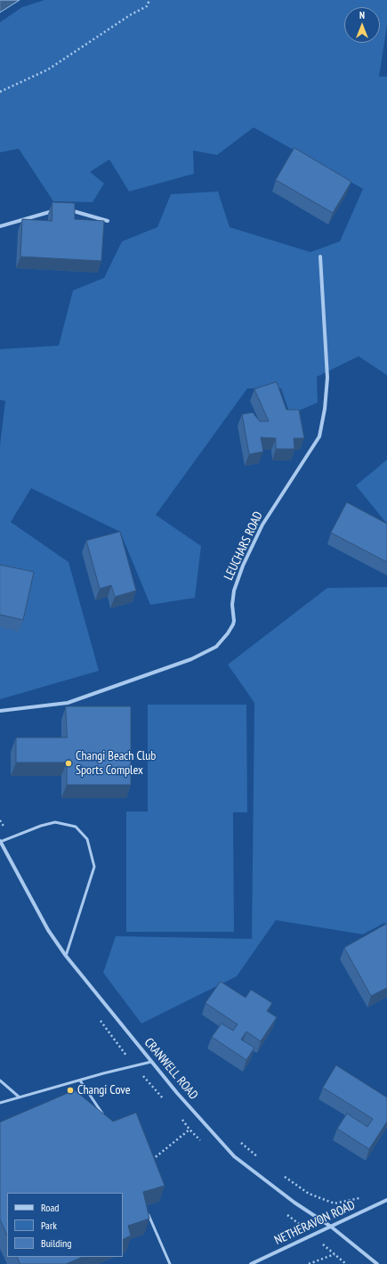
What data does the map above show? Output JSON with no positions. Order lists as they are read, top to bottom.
{
  "streets": {
    "street": ["LEUCHARS ROAD", "CRANWELL ROAD", "NETHERAVON ROAD"]
  },
  "crossings": [
    ["CRANWELL ROAD", "NETHERAVON ROAD"]
  ],
  "places": ["Changi Beach Club Sports Complex", "Changi Cove"],
  "legend": ["Road", "Park", "Building"],
  "north": "top"
}
